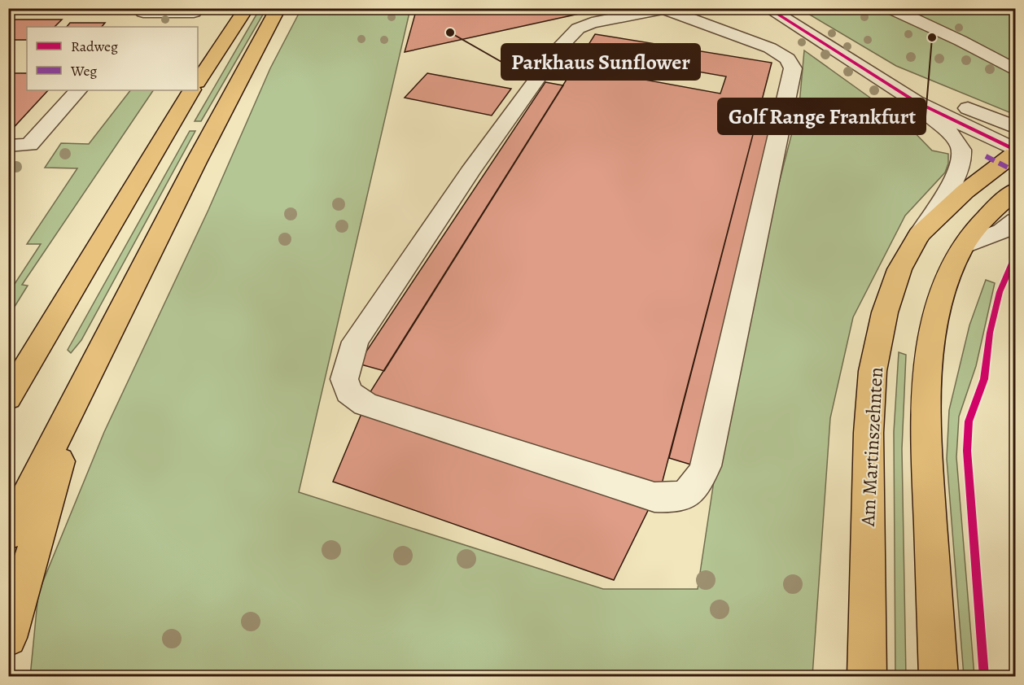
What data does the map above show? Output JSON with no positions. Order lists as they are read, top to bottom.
{
  "streets": {
    "main road": ["Am Martinszehnten"]
  },
  "places": ["Parkhaus Sunflower", "Golf Range Frankfurt"],
  "legend": ["Radweg", "Weg"]
}
